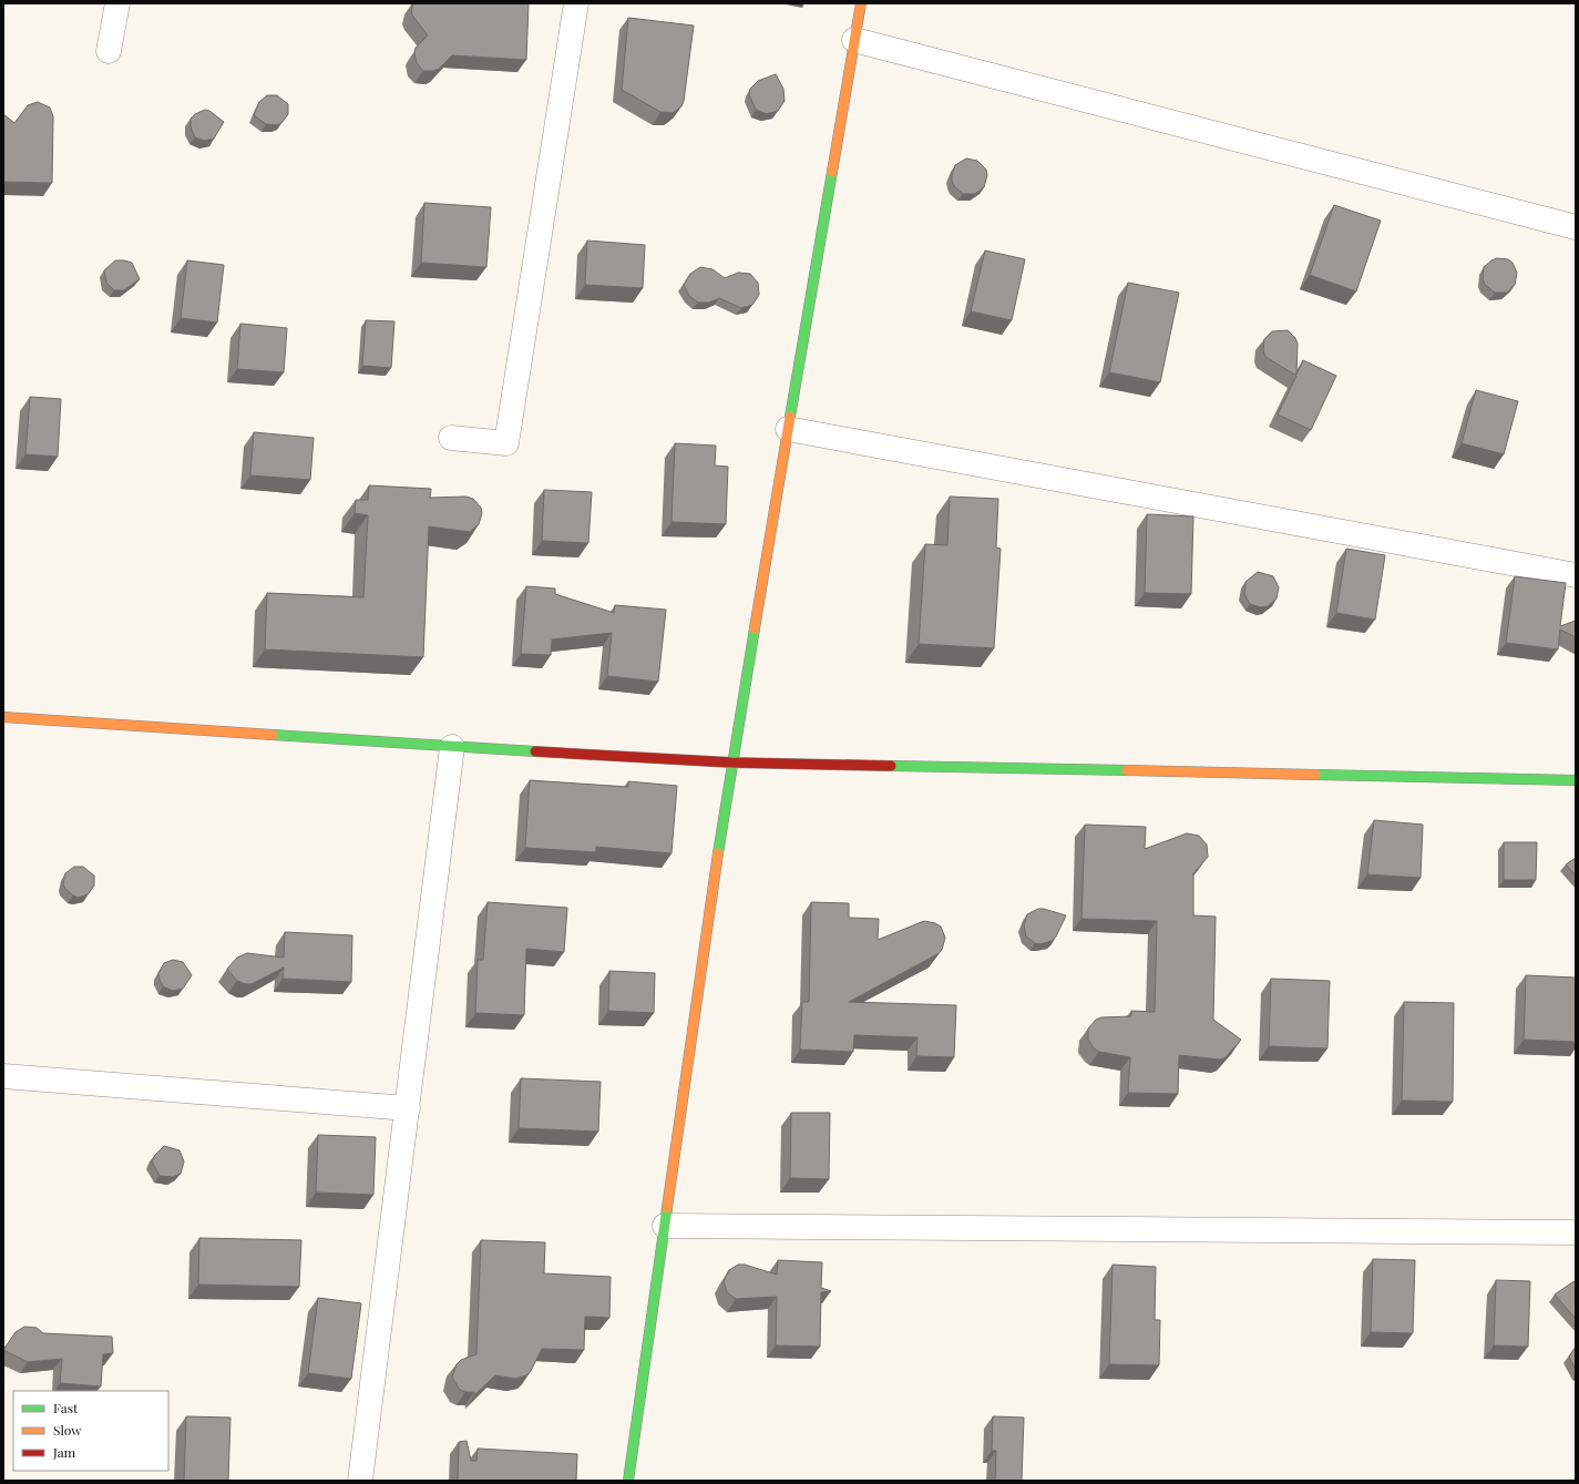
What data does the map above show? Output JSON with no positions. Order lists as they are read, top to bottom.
{
  "legend": ["Fast", "Slow", "Jam"]
}
